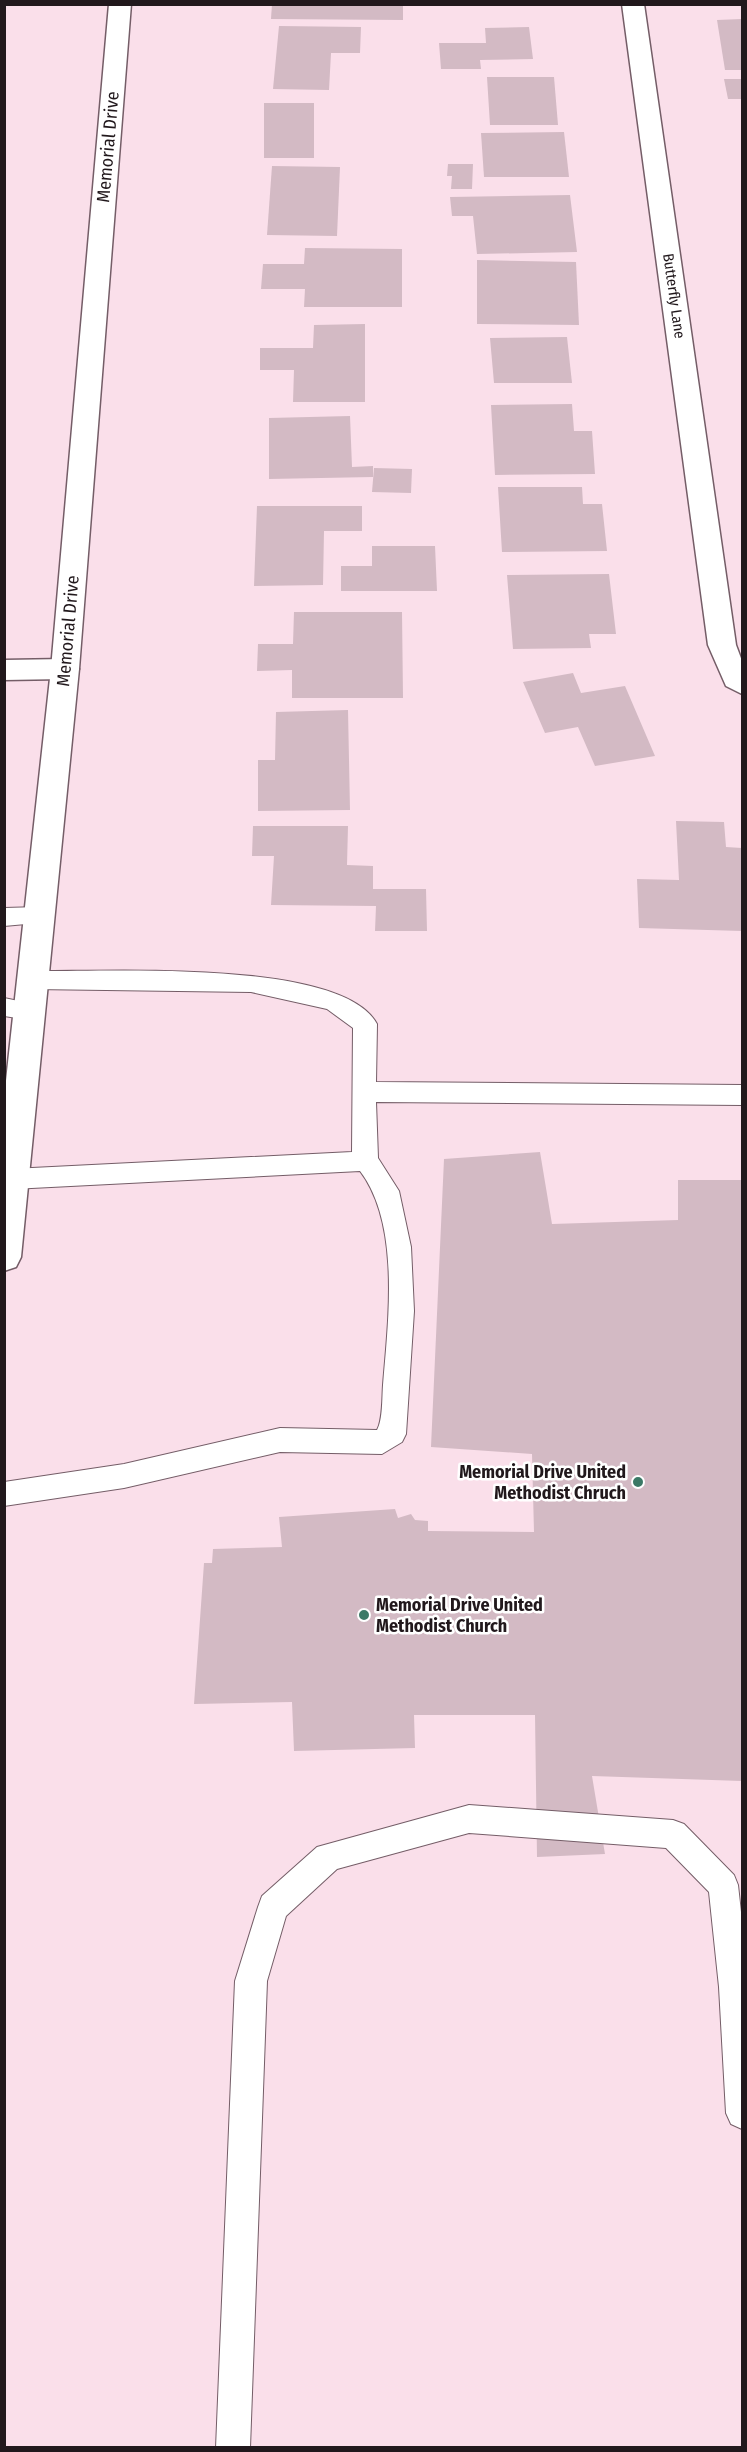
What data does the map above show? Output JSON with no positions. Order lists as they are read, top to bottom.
{
  "streets": {
    "main road": ["Memorial Drive", "Butterfly Lane"]
  },
  "places": ["Memorial Drive United Methodist Chruch", "Memorial Drive United Methodist Church"]
}
